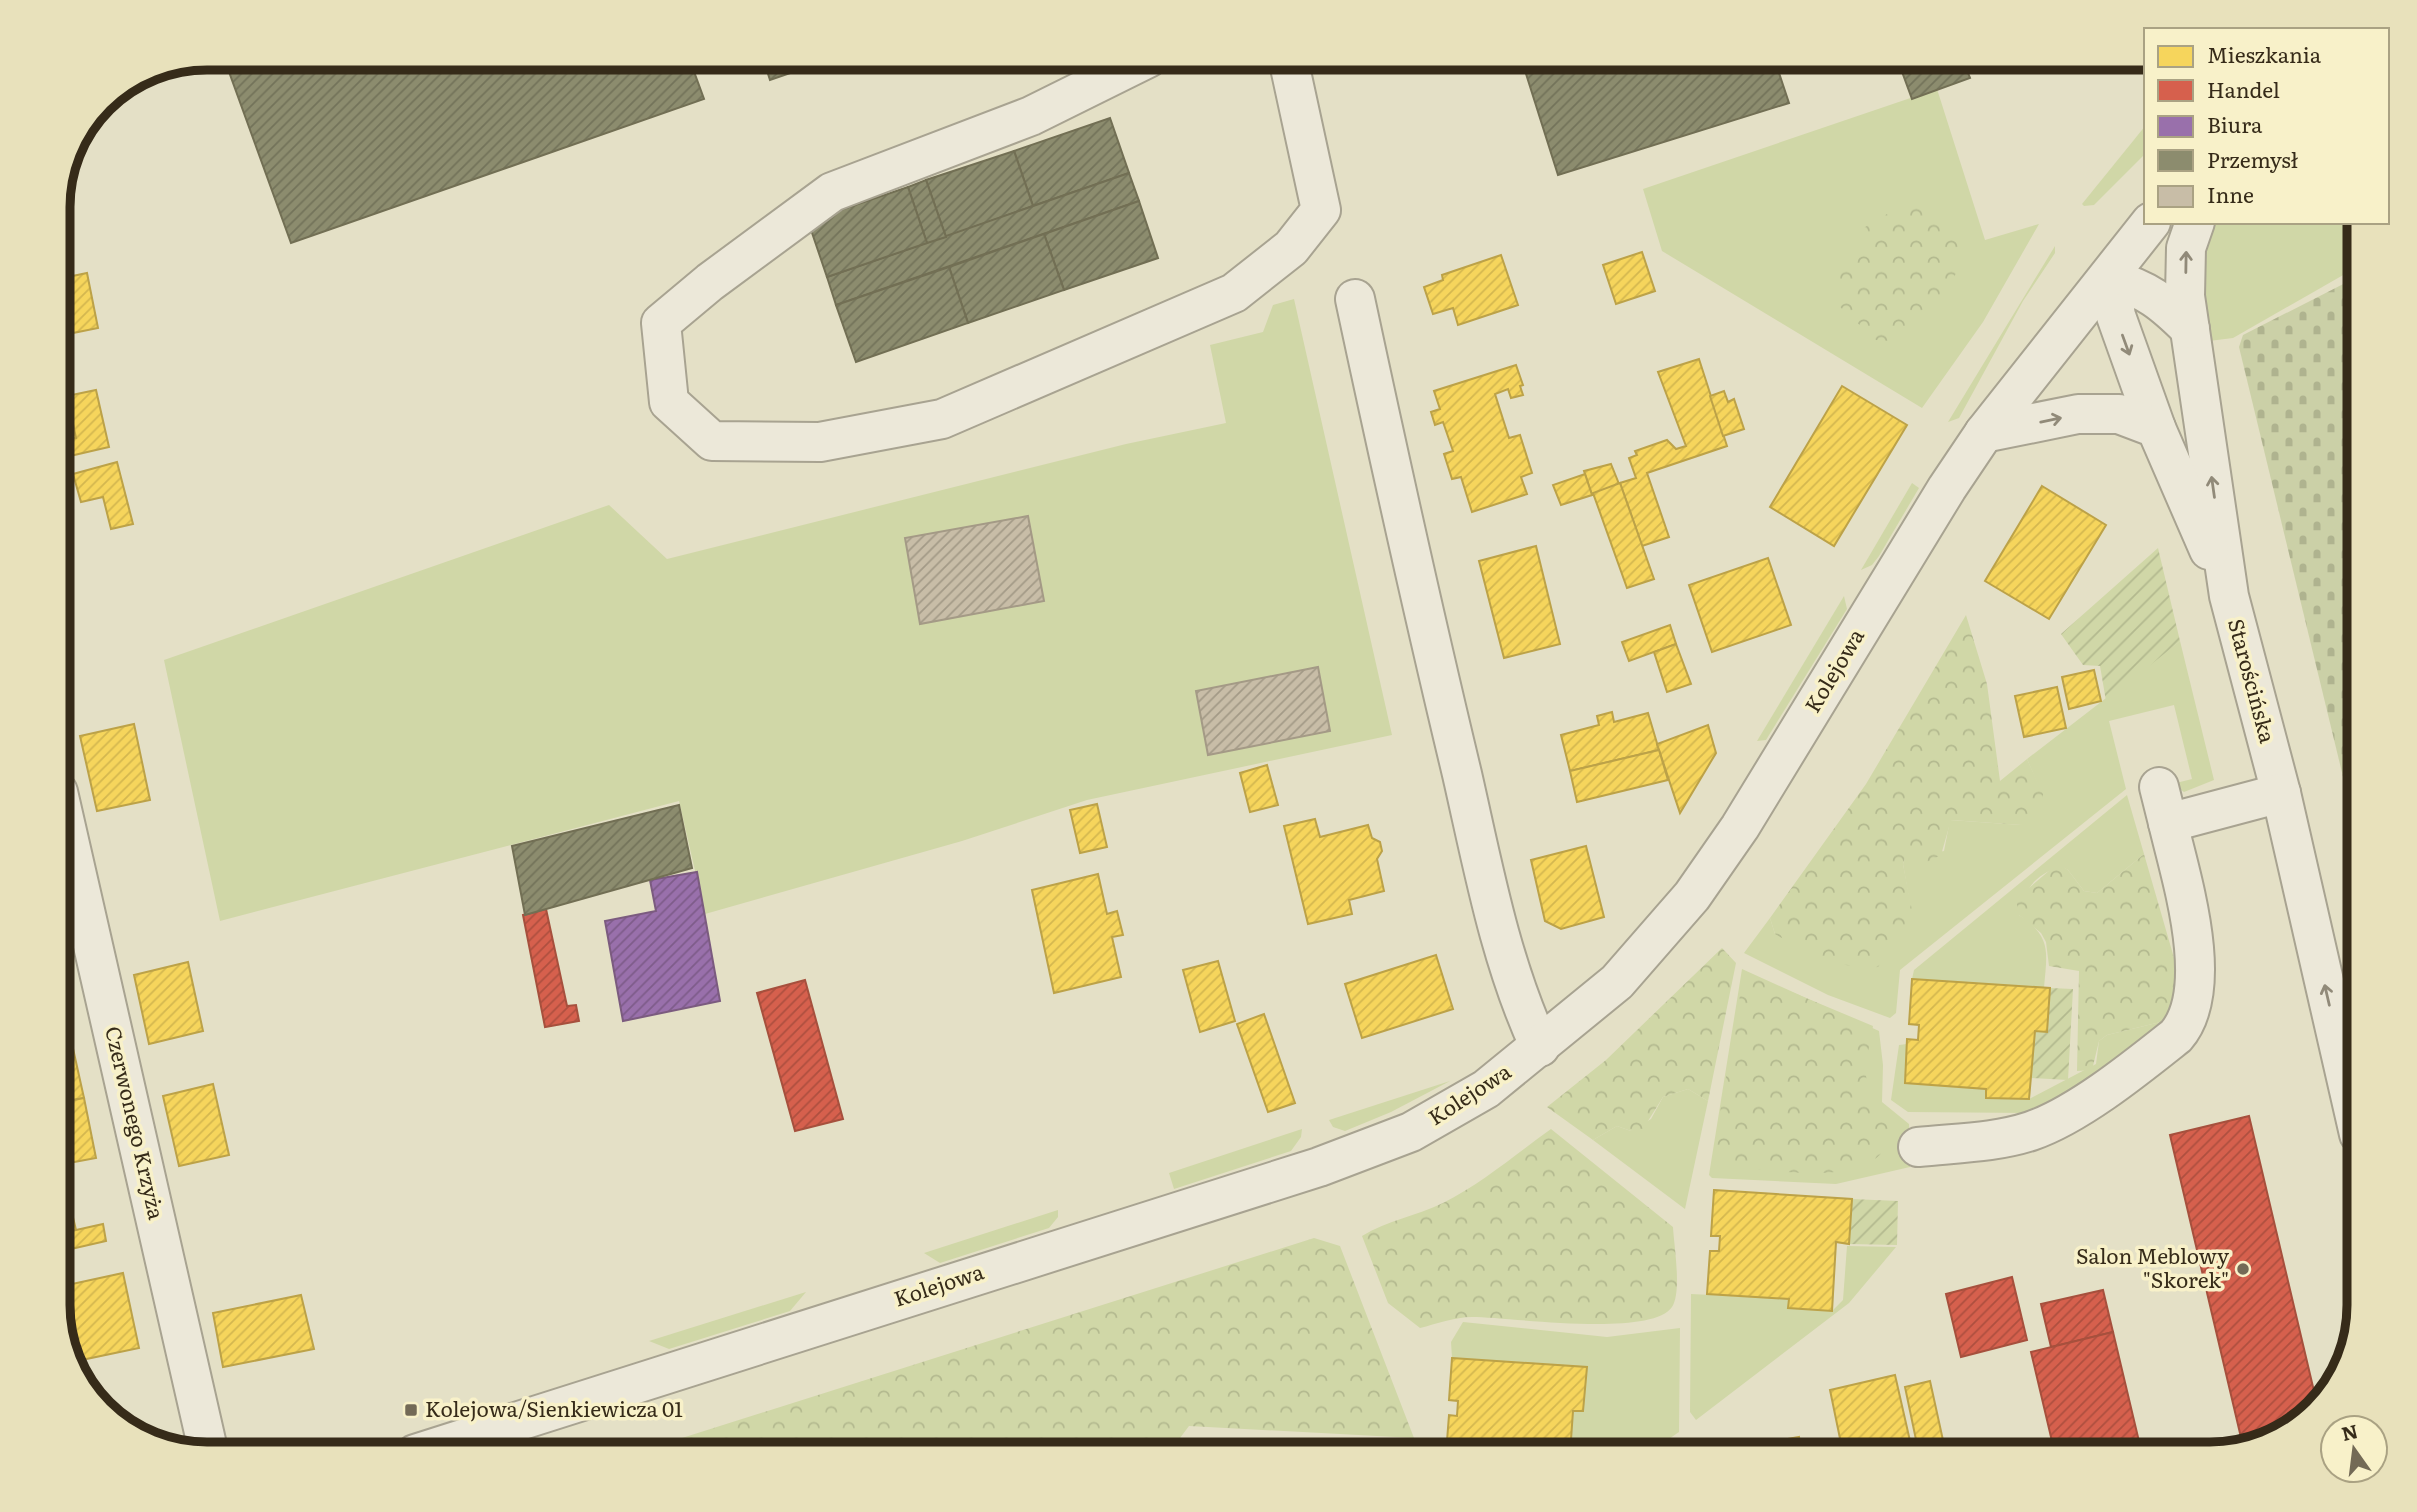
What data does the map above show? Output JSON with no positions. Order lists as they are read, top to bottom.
{
  "streets": {
    "street": ["Kolejowa", "Starościńska", "Czerwonego Krzyża"]
  },
  "places": {
    "other": ["Salon Meblowy \"Skorek\""],
    "transit": ["Kolejowa/Sienkiewicza 01"]
  },
  "legend": [
    "Mieszkania",
    "Handel",
    "Biura",
    "Przemysł",
    "Inne"
  ],
  "north": "top"
}
